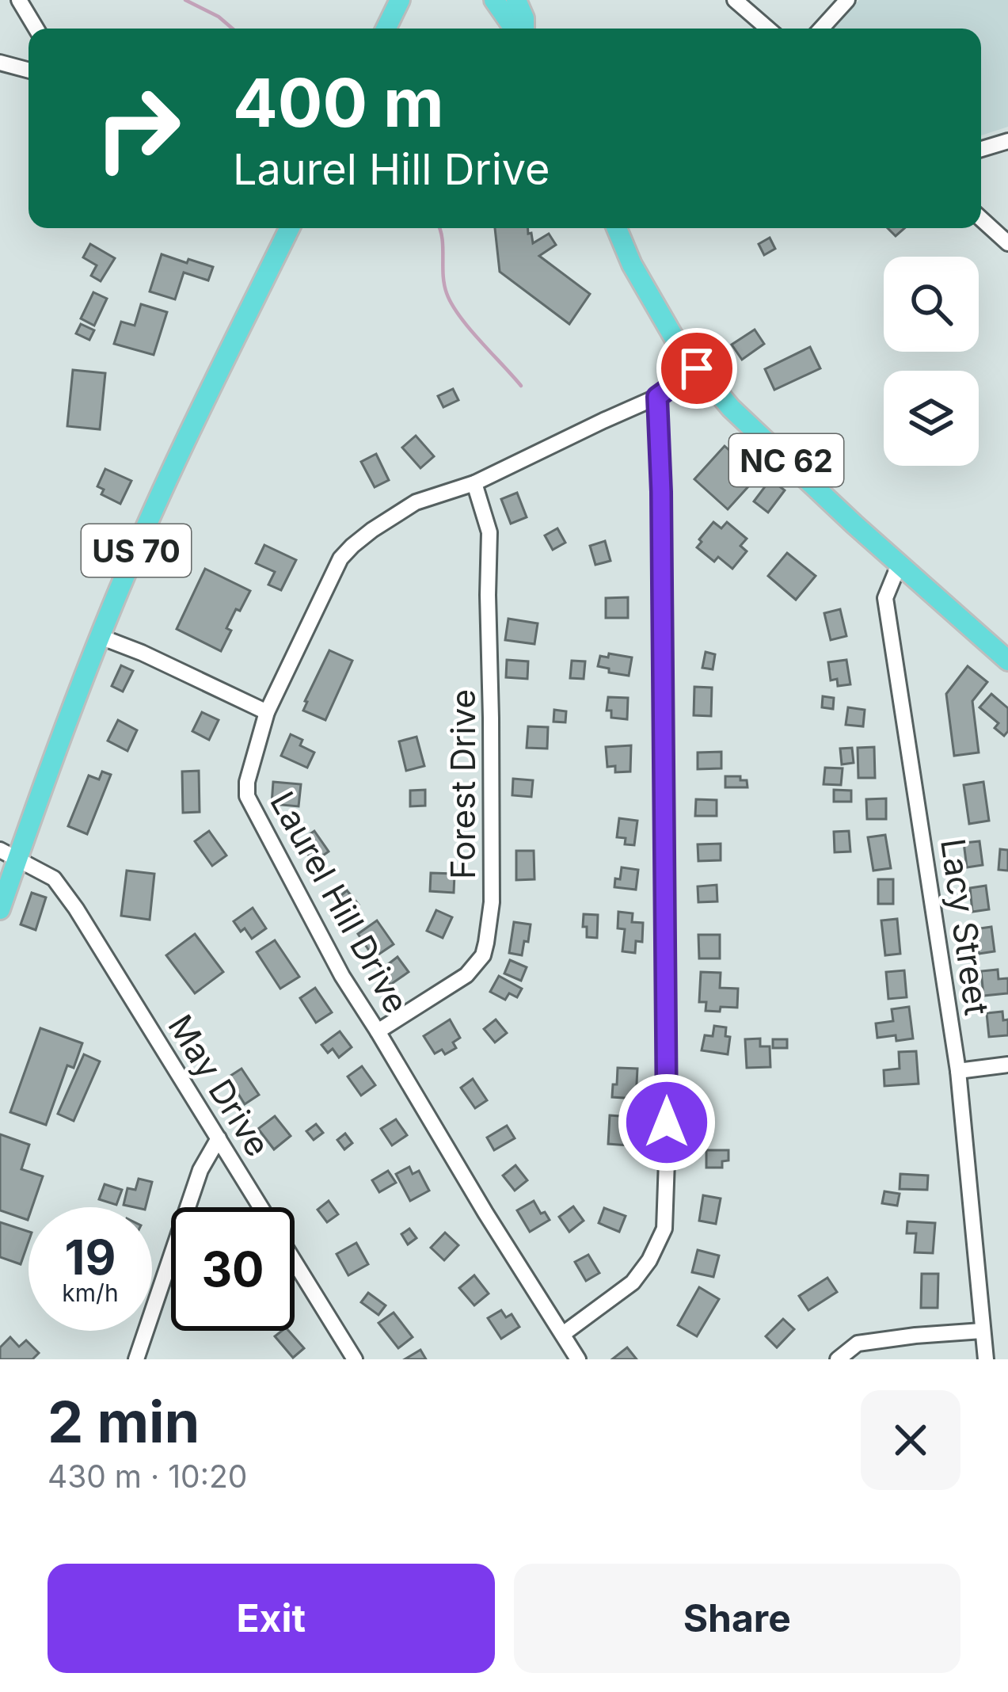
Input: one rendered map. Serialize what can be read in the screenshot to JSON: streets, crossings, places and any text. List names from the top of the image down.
{
  "streets": {
    "main road": ["NC 62", "US 70"],
    "street": [
      "Forest Drive",
      "Laurel Hill Drive",
      "Lacy Street",
      "May Drive"
    ]
  },
  "crossings": [
    ["NC 62", "Laurel Hill Drive"],
    ["NC 62", "Lacy Street"],
    ["US 70", "May Drive"],
    ["Forest Drive", "Laurel Hill Drive"]
  ],
  "page": {
    "turn": ["400 m", "Laurel Hill Drive"],
    "speed": "19 km/h",
    "limit": "30",
    "heading": ["2 min", "430 m · 10:20"],
    "buttons": ["Exit", "Share"]
  }
}
